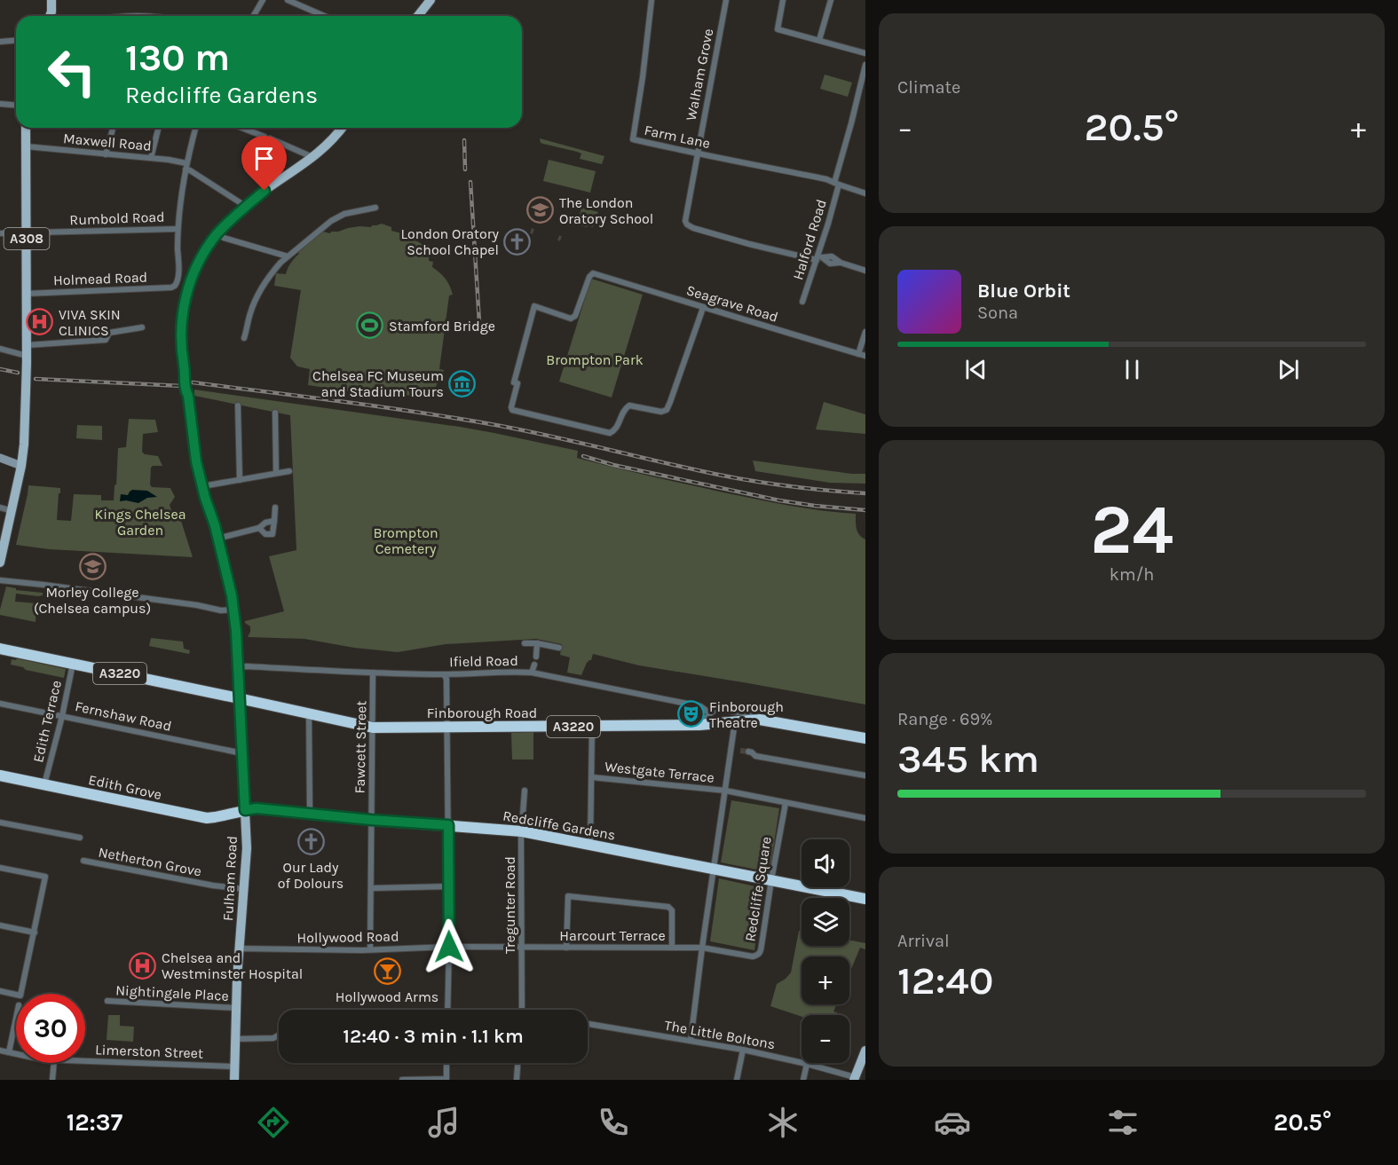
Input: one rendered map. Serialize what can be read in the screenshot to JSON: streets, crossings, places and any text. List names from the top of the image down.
{
  "streets": {
    "highway": [
      "A3220",
      "Finborough Road",
      "Edith Grove",
      "Redcliffe Gardens"
    ],
    "main road": ["A308", "Fulham Road"],
    "street": [
      "Walham Grove",
      "Farm Lane",
      "Maxwell Road",
      "Rumbold Road",
      "Halford Road",
      "Holmead Road",
      "Seagrave Road",
      "Ifield Road",
      "Fernshaw Road",
      "Edith Terrace",
      "Fawcett Street",
      "Westgate Terrace",
      "Netherton Grove",
      "Redcliffe Square",
      "Tregunter Road",
      "Harcourt Terrace",
      "Hollywood Road",
      "Nightingale Place",
      "The Little Boltons",
      "Limerston Street"
    ]
  },
  "crossings": [
    ["Walham Grove", "Farm Lane"],
    ["Walham Grove", "Halford Road"],
    ["Farm Lane", "Halford Road"],
    ["Maxwell Road", "A308"],
    ["Rumbold Road", "A308"],
    ["Rumbold Road", "Holmead Road"],
    ["A308", "Holmead Road"],
    ["Ifield Road", "Finborough Road"],
    ["Ifield Road", "Fawcett Street"],
    ["Ifield Road", "Fulham Road"],
    ["A3220", "Finborough Road"],
    ["A3220", "Edith Terrace"],
    ["A3220", "Fulham Road"],
    ["Finborough Road", "Fawcett Street"],
    ["Finborough Road", "Fulham Road"],
    ["Fernshaw Road", "Edith Terrace"],
    ["Fernshaw Road", "Fulham Road"],
    ["Edith Terrace", "Edith Grove"],
    ["Fawcett Street", "Redcliffe Gardens"],
    ["Fawcett Street", "Hollywood Road"],
    ["Edith Grove", "Redcliffe Gardens"],
    ["Edith Grove", "Fulham Road"],
    ["Redcliffe Gardens", "Fulham Road"],
    ["Redcliffe Gardens", "Redcliffe Square"],
    ["Redcliffe Gardens", "Tregunter Road"],
    ["Netherton Grove", "Fulham Road"],
    ["Fulham Road", "Hollywood Road"],
    ["Fulham Road", "Nightingale Place"],
    ["Fulham Road", "Limerston Street"],
    ["Redcliffe Square", "Harcourt Terrace"],
    ["Tregunter Road", "Harcourt Terrace"],
    ["Tregunter Road", "Hollywood Road"],
    ["Harcourt Terrace", "Hollywood Road"]
  ],
  "parks": ["Brompton Park", "Kings Chelsea Garden", "Brompton Cemetery"],
  "places": {
    "school or university": ["The London Oratory School", "Morley College (Chelsea campus)"],
    "church": ["London Oratory School Chapel", "Our Lady of Dolours"],
    "hospital": ["VIVA SKIN CLINICS", "Chelsea and Westminster Hospital"],
    "sports": ["Stamford Bridge"],
    "museum": ["Chelsea FC Museum and Stadium Tours"],
    "theatre": ["Finborough Theatre"],
    "bar": ["Hollywood Arms"]
  },
  "page": {
    "tile": [
      "Climate",
      ["24", "km/h"],
      ["Range · 69%", "345 km"],
      ["Arrival", "12:40"]
    ],
    "turn": ["130 m", "Redcliffe Gardens"],
    "heat": ["−", "20.5°", "+"],
    "song": ["Blue Orbit", "Sona"],
    "map_buttons": ["+", "−"],
    "limit": "30",
    "trip": "12:40 · 3 min · 1.1 km",
    "tabs": ["12:37", "20.5°"]
  }
}
